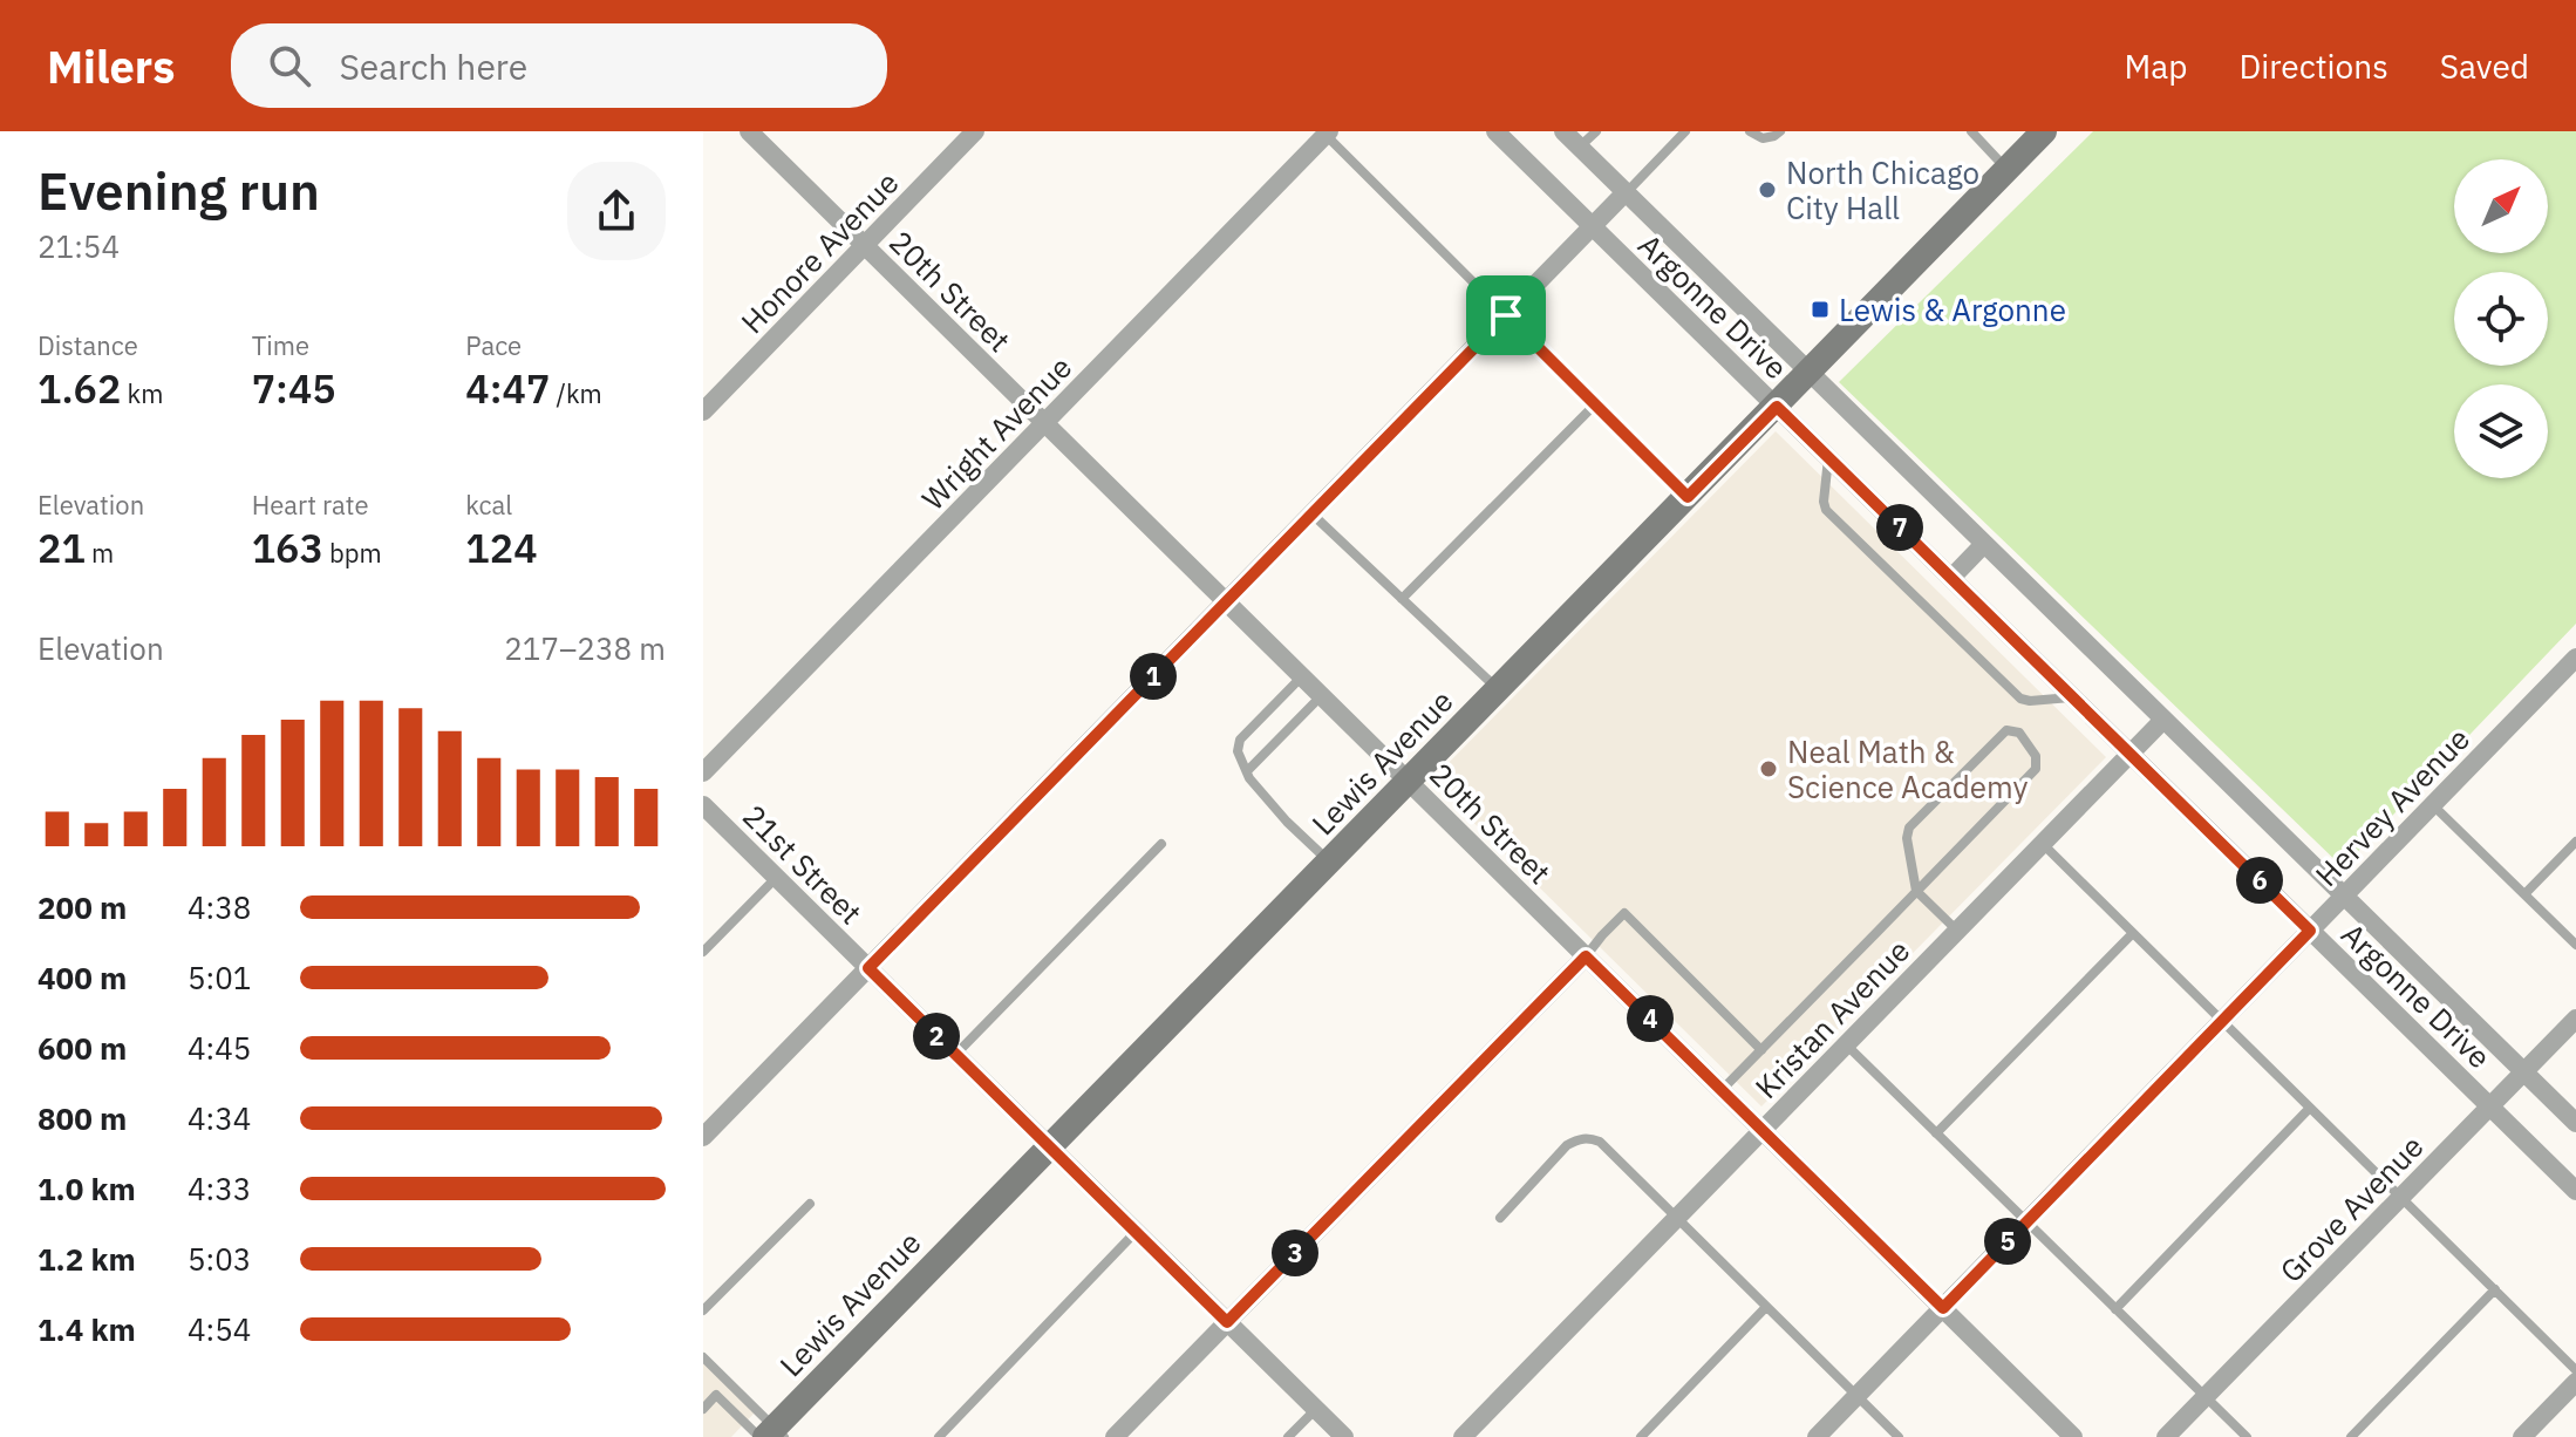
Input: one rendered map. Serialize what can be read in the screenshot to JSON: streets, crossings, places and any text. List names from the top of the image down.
{
  "streets": {
    "main road": ["Lewis Avenue"],
    "street": [
      "Honore Avenue",
      "20th Street",
      "Argonne Drive",
      "Wright Avenue",
      "Hervey Avenue",
      "21st Street",
      "Kristan Avenue",
      "Grove Avenue"
    ]
  },
  "crossings": [
    ["Honore Avenue", "20th Street"],
    ["20th Street", "Wright Avenue"],
    ["20th Street", "Lewis Avenue"],
    ["20th Street", "Hervey Avenue"],
    ["20th Street", "Kristan Avenue"],
    ["Argonne Drive", "Lewis Avenue"],
    ["Argonne Drive", "Hervey Avenue"],
    ["Argonne Drive", "Kristan Avenue"],
    ["Argonne Drive", "Grove Avenue"],
    ["Lewis Avenue", "21st Street"]
  ],
  "places": {
    "other": ["North Chicago City Hall", "Neal Math & Science Academy"],
    "transit": ["Lewis & Argonne"]
  },
  "north": "top right",
  "page": {
    "header": "Milers",
    "search": "Search here",
    "nav": ["Map", "Directions", "Saved"],
    "heading": ["Evening run", "21:54"],
    "stats": [
      ["Distance", "1.62 km"],
      ["Time", "7:45"],
      ["Pace", "4:47 /km"],
      ["Elevation", "21 m"],
      ["Heart rate", "163 bpm"],
      ["kcal", "124"]
    ],
    "pins": [
      "7",
      "1",
      "6",
      "4",
      "2",
      "5",
      "3"
    ],
    "chart": ["Elevation", "217–238 m"],
    "list": [
      {
        "name": "200 m",
        "note": "4:38"
      },
      {
        "name": "400 m",
        "note": "5:01"
      },
      {
        "name": "600 m",
        "note": "4:45"
      },
      {
        "name": "800 m",
        "note": "4:34"
      },
      {
        "name": "1.0 km",
        "note": "4:33"
      },
      {
        "name": "1.2 km",
        "note": "5:03"
      },
      {
        "name": "1.4 km",
        "note": "4:54"
      }
    ]
  }
}
